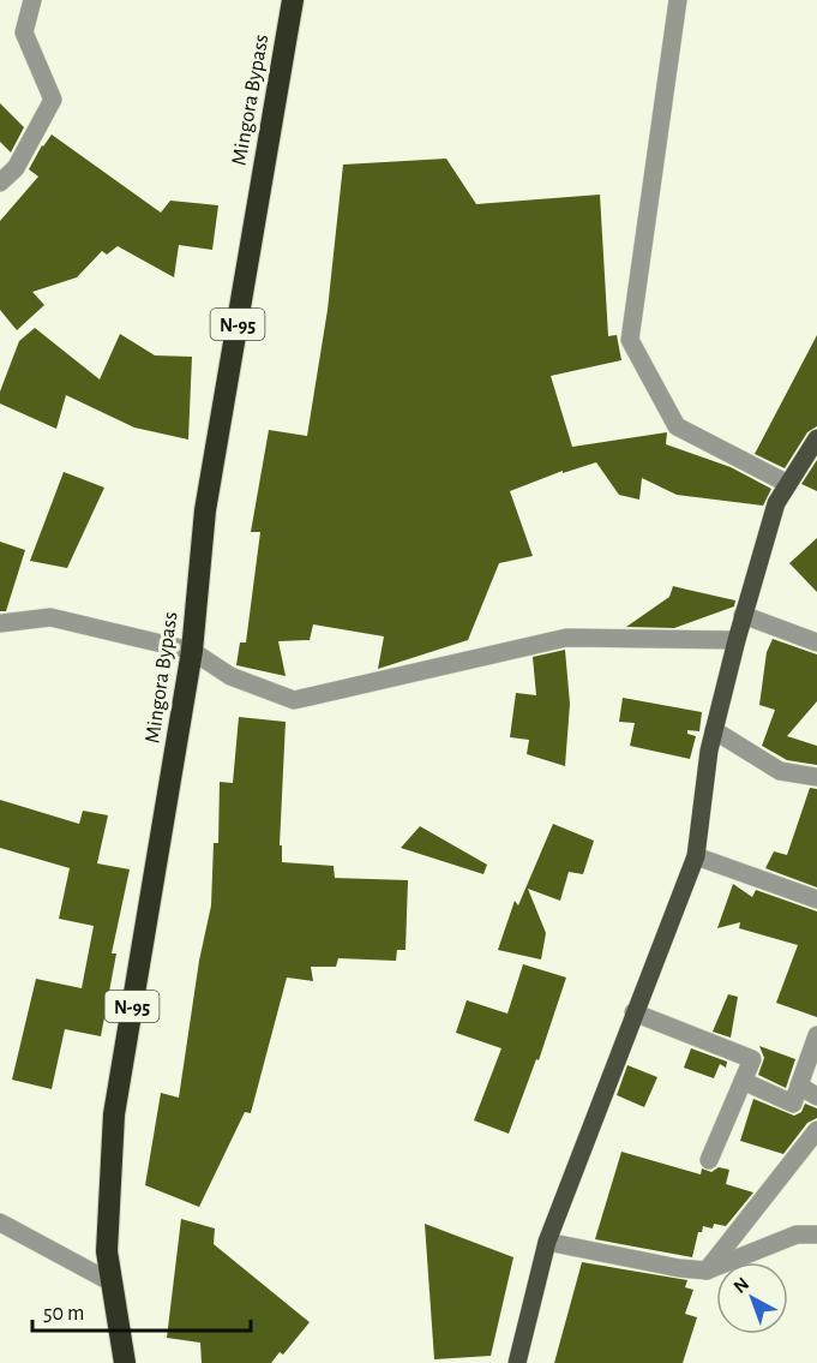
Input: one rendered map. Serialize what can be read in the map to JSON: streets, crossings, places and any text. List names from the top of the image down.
{
  "streets": {
    "highway": ["Mingora Bypass", "N-95"]
  },
  "scale_bar": "50 m",
  "north": "top left"
}
